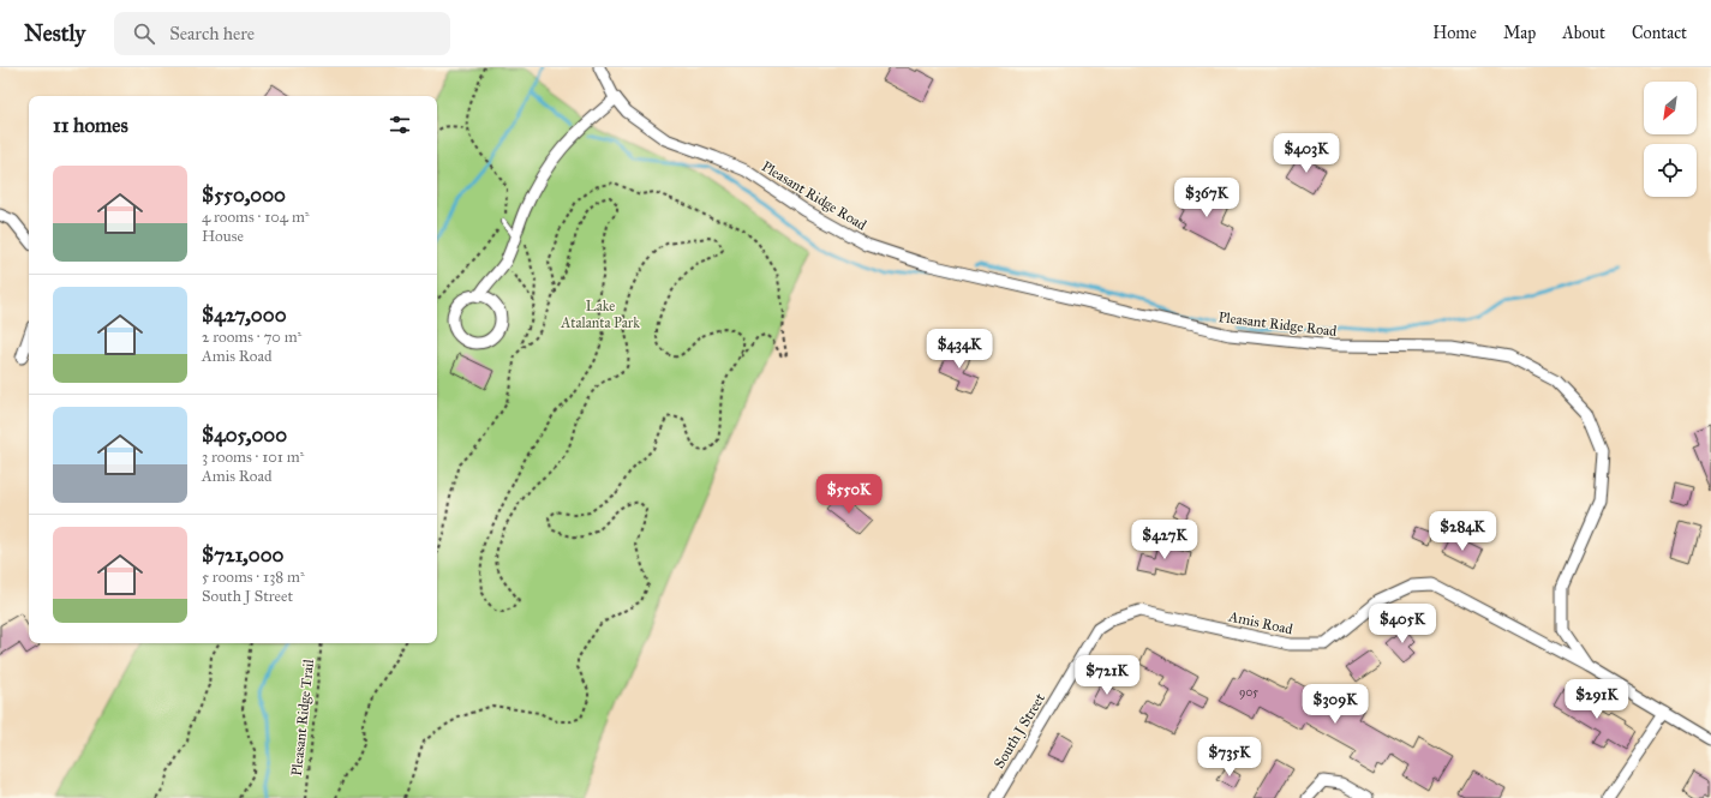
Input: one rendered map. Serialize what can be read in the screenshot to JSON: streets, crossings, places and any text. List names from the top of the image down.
{
  "streets": {
    "street": ["Pleasant Ridge Road", "Amis Road", "South J Street"],
    "path": ["Pleasant Ridge Trail"]
  },
  "crossings": [
    ["Pleasant Ridge Road", "Amis Road"],
    ["Amis Road", "South J Street"]
  ],
  "parks": ["Lake Atalanta Park"],
  "house_numbers": ["905"],
  "north": "bottom left",
  "page": {
    "header": "Nestly",
    "search": "Search here",
    "nav": [
      "Home",
      "Map",
      "About",
      "Contact"
    ],
    "heading": "11 homes",
    "price": [
      "$403K",
      "$367K",
      "$434K",
      "$550K",
      "$284K",
      "$427K",
      "$405K",
      "$721K",
      "$291K",
      "$309K",
      "$735K"
    ],
    "list": [
      {
        "name": "$550,000",
        "note": "4 rooms · 104 m² · House"
      },
      {
        "name": "$427,000",
        "note": "2 rooms · 70 m² · Amis Road"
      },
      {
        "name": "$405,000",
        "note": "3 rooms · 101 m² · Amis Road"
      },
      {
        "name": "$721,000",
        "note": "5 rooms · 138 m² · South J Street"
      }
    ]
  }
}
